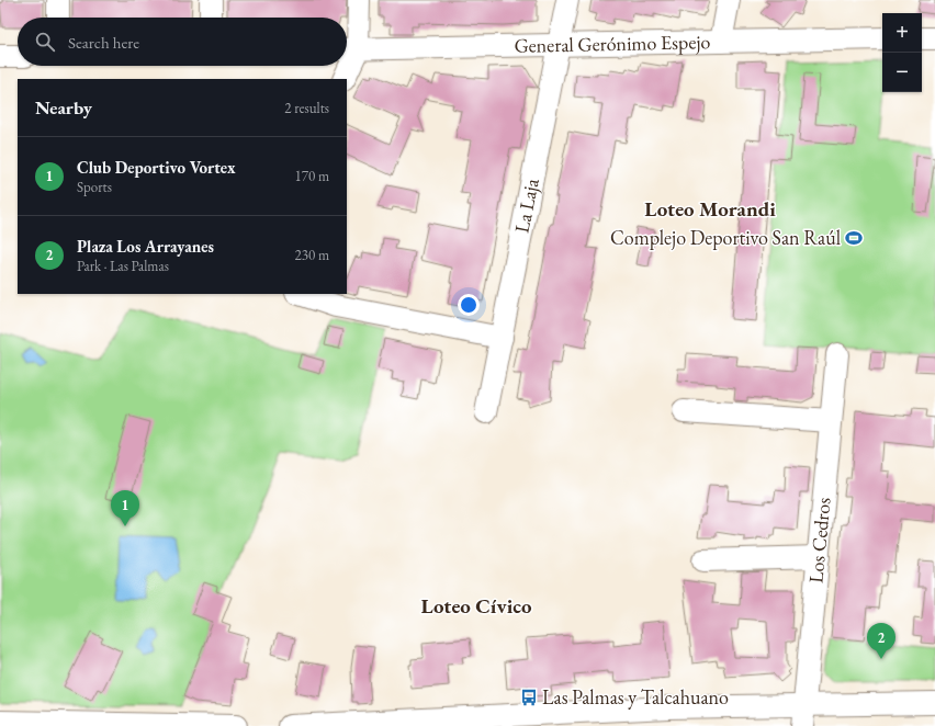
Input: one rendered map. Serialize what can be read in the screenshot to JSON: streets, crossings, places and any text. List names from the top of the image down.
{
  "streets": {
    "street": ["General Gerónimo Espejo", "La Laja", "Los Cedros"]
  },
  "crossings": [
    ["General Gerónimo Espejo", "La Laja"]
  ],
  "districts": ["Loteo Morandi", "Loteo Cívico"],
  "places": {
    "sports": ["Complejo Deportivo San Raúl"],
    "bus stop": ["Las Palmas y Talcahuano"]
  },
  "page": {
    "map_buttons": ["+", "−"],
    "search": "Search here",
    "heading": ["Nearby", "2 results"],
    "list": [
      {
        "mark": "1",
        "name": "Club Deportivo Vortex",
        "note": "Sports",
        "value": "170 m"
      },
      {
        "mark": "2",
        "name": "Plaza Los Arrayanes",
        "note": "Park · Las Palmas",
        "value": "230 m"
      }
    ],
    "pins": ["1", "2"]
  }
}
